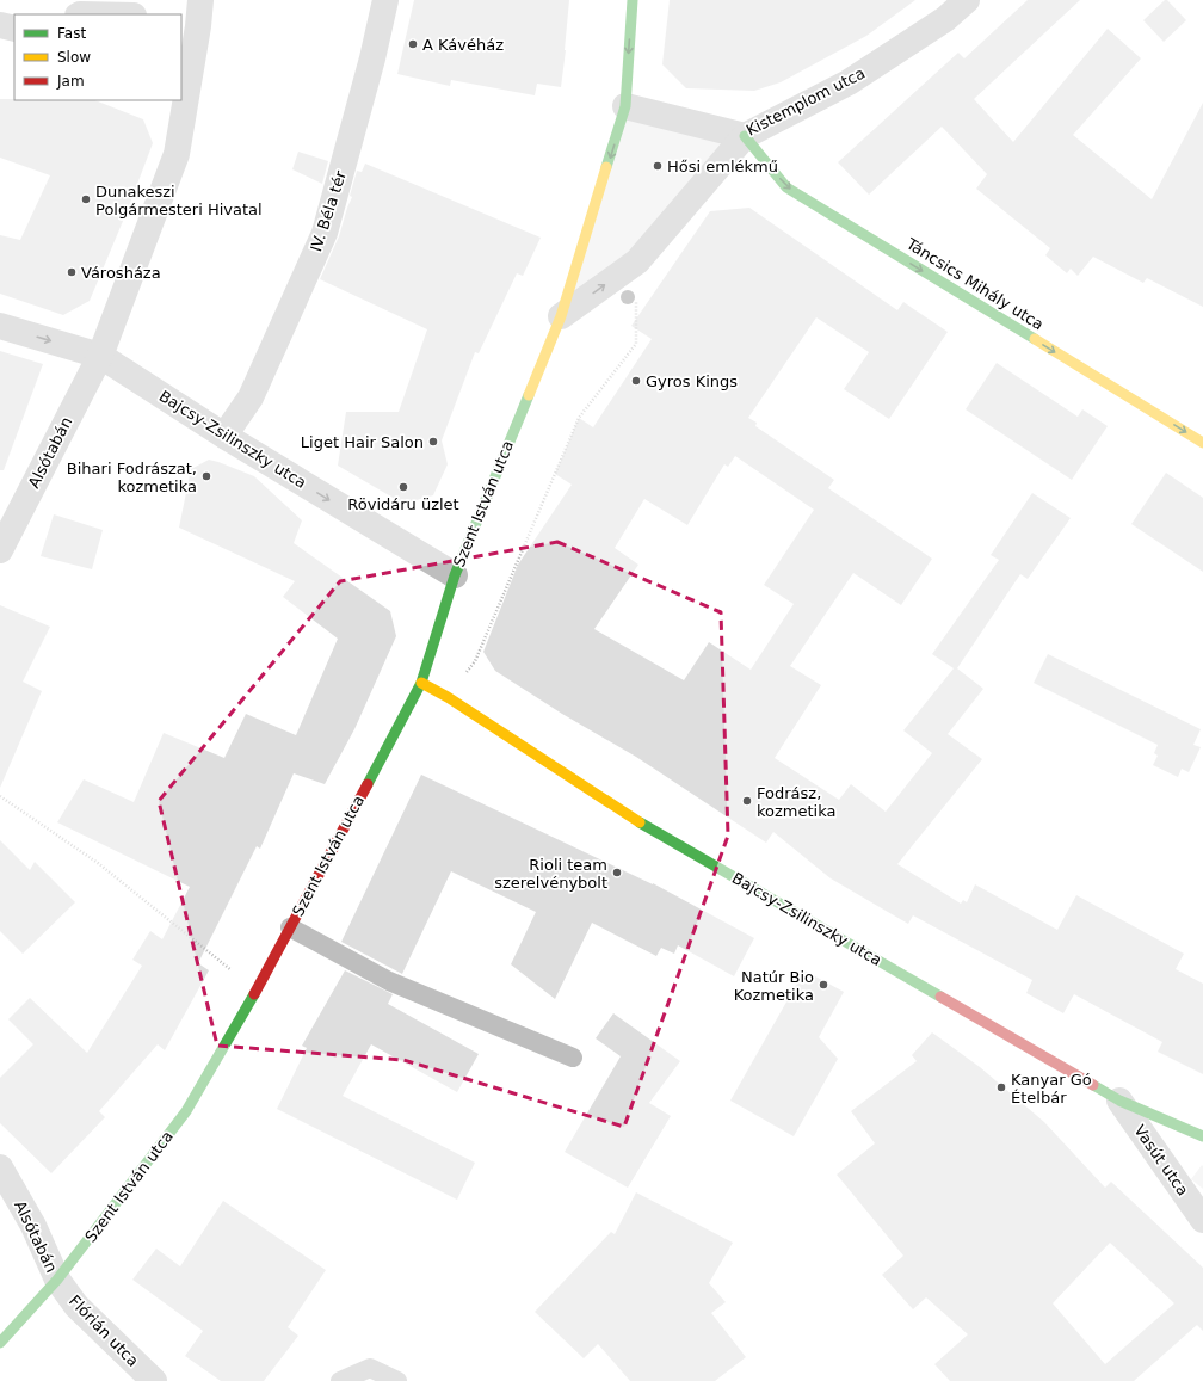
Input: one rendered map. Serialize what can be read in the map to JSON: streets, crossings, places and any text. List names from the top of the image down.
{
  "streets": {
    "main road": ["Táncsics Mihály utca", "Bajcsy-Zsilinszky utca", "Szent István utca"],
    "street": [
      "Kistemplom utca",
      "IV. Béla tér",
      "Alsótabán",
      "Vasút utca",
      "Flórián utca"
    ]
  },
  "crossings": [
    ["Kistemplom utca", "Táncsics Mihály utca"],
    ["Kistemplom utca", "Szent István utca"],
    ["IV. Béla tér", "Bajcsy-Zsilinszky utca"],
    ["Bajcsy-Zsilinszky utca", "Alsótabán"],
    ["Bajcsy-Zsilinszky utca", "Szent István utca"],
    ["Bajcsy-Zsilinszky utca", "Vasút utca"],
    ["Alsótabán", "Szent István utca"],
    ["Alsótabán", "Flórián utca"],
    ["Szent István utca", "Flórián utca"]
  ],
  "one_way": ["Táncsics Mihály utca"],
  "places": [
    "A Kávéház",
    "Hősi emlékmű",
    "Dunakeszi Polgármesteri Hivatal",
    "Városháza",
    "Gyros Kings",
    "Liget Hair Salon",
    "Bihari Fodrászat, kozmetika",
    "Rövidáru üzlet",
    "Fodrász, kozmetika",
    "Rioli team szerelvénybolt",
    "Natúr Bio Kozmetika",
    "Kanyar Gó Ételbár"
  ],
  "legend": ["Fast", "Slow", "Jam"]
}
